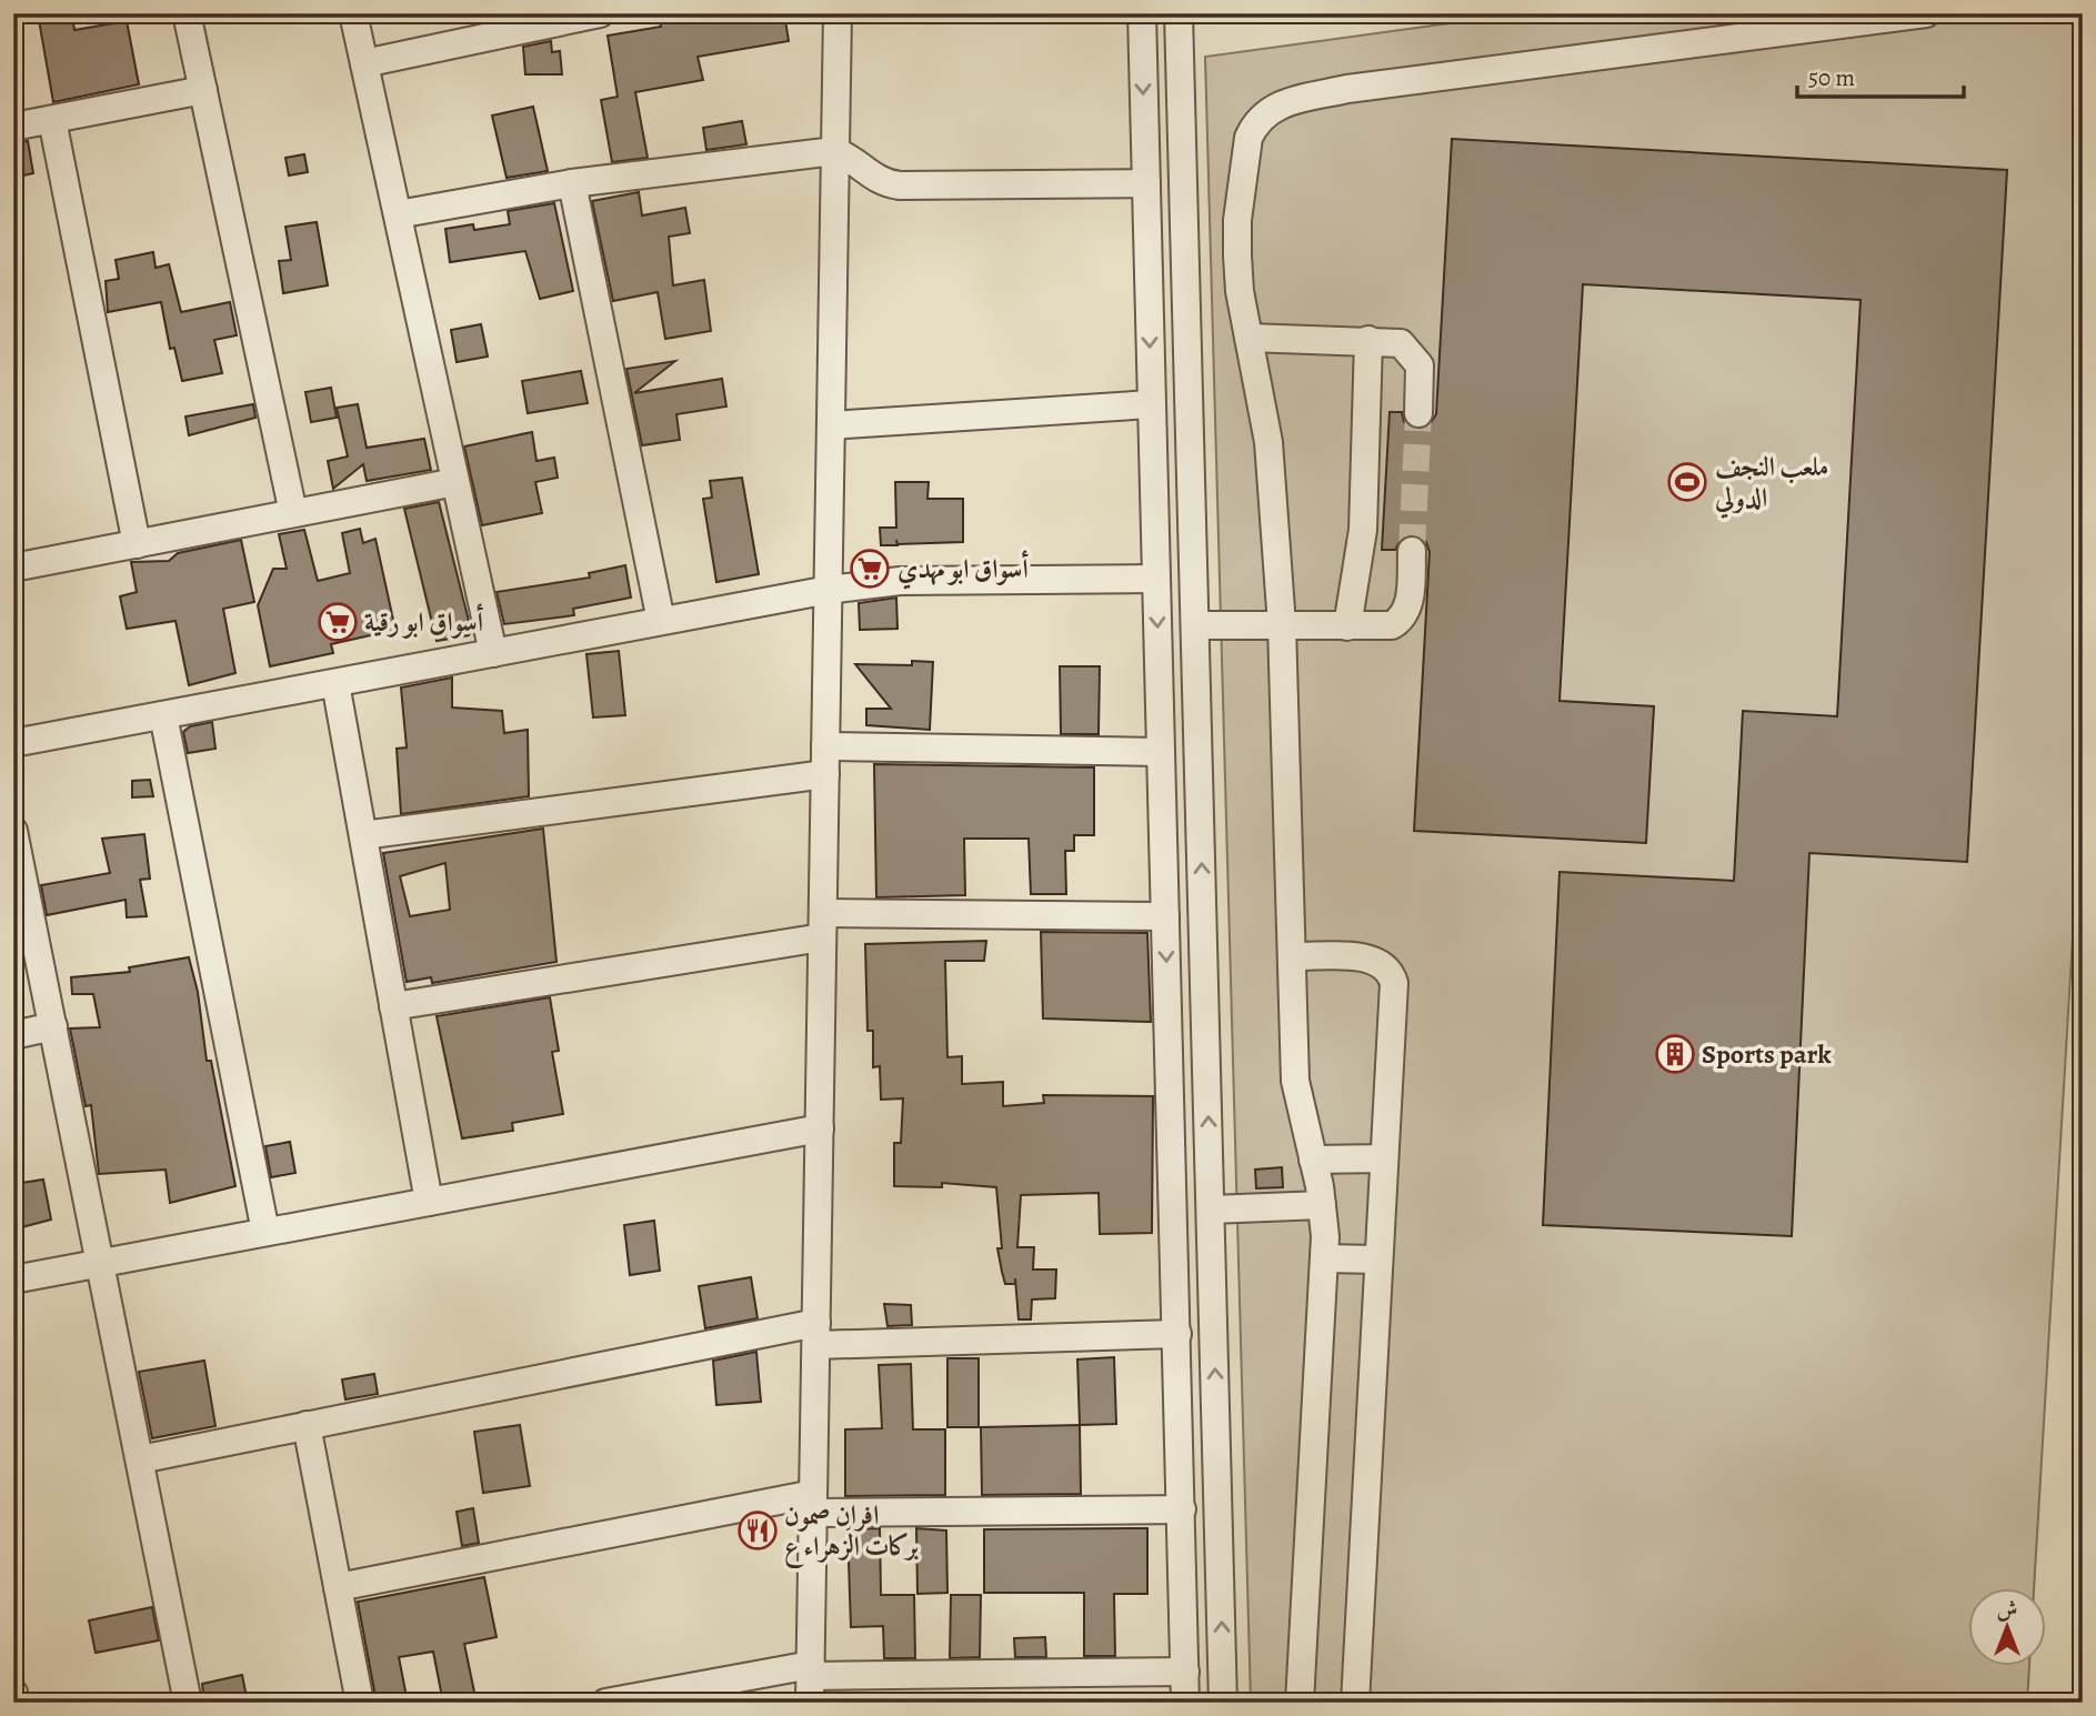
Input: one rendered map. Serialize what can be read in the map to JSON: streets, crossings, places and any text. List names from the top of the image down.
{
  "places": {
    "sports": ["ملعب النجف الدولي"],
    "supermarket": ["أسواق ابو مهدي", "أسواق ابو رقية"],
    "building": ["Sports park"],
    "restaurant": ["افران صمون بركات الزهراء ع"]
  },
  "scale_bar": "50 m",
  "north": "top"
}
